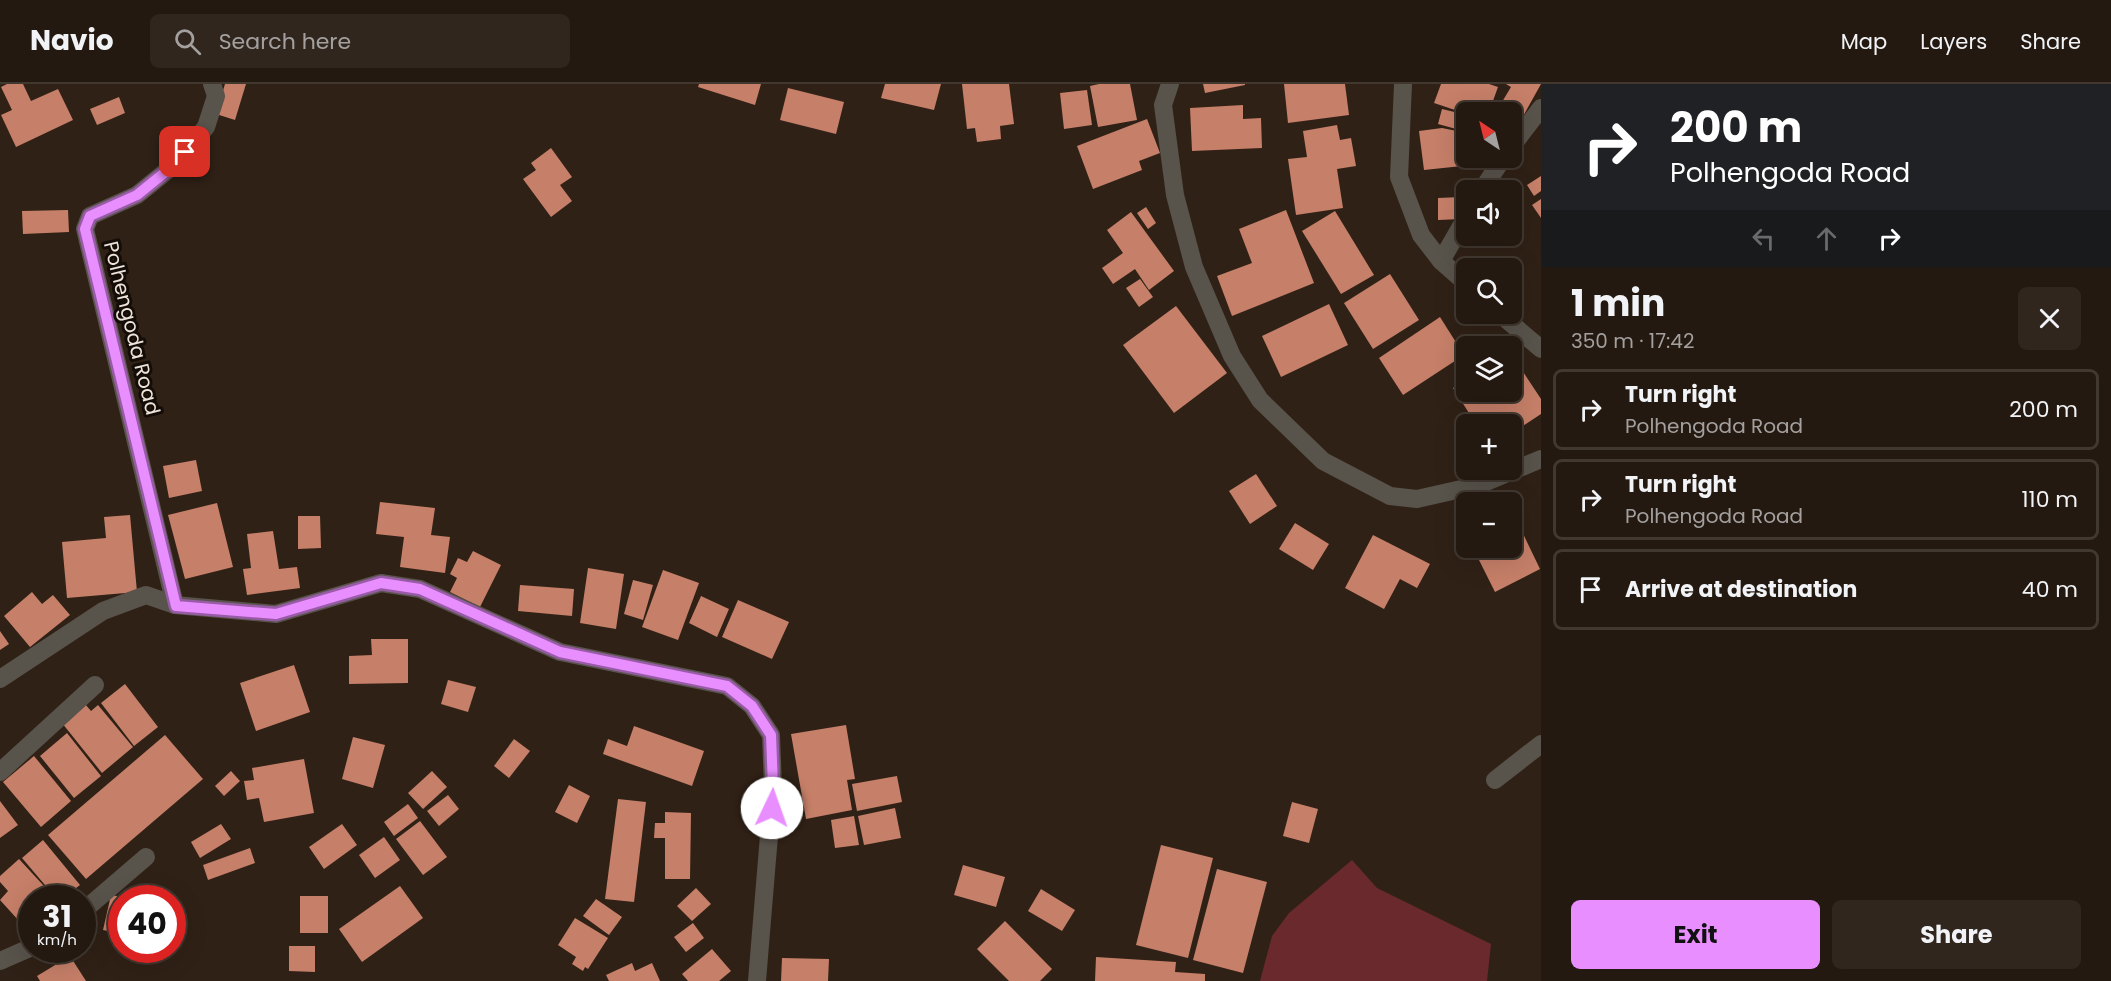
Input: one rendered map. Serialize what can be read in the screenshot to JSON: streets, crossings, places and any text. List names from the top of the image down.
{
  "streets": {
    "street": ["Polhengoda Road"]
  },
  "north": "top left",
  "page": {
    "header": "Navio",
    "search": "Search here",
    "nav": ["Map", "Layers", "Share"],
    "turn": ["200 m", "Polhengoda Road"],
    "map_buttons": ["+", "−"],
    "heading": ["1 min", "350 m · 17:42"],
    "list": [
      {
        "name": "Turn right",
        "note": "Polhengoda Road",
        "value": "200 m"
      },
      {
        "name": "Turn right",
        "note": "Polhengoda Road",
        "value": "110 m"
      },
      {
        "name": "Arrive at destination",
        "value": "40 m"
      }
    ],
    "speed": "31 km/h",
    "limit": "40",
    "buttons": ["Exit", "Share"]
  }
}
